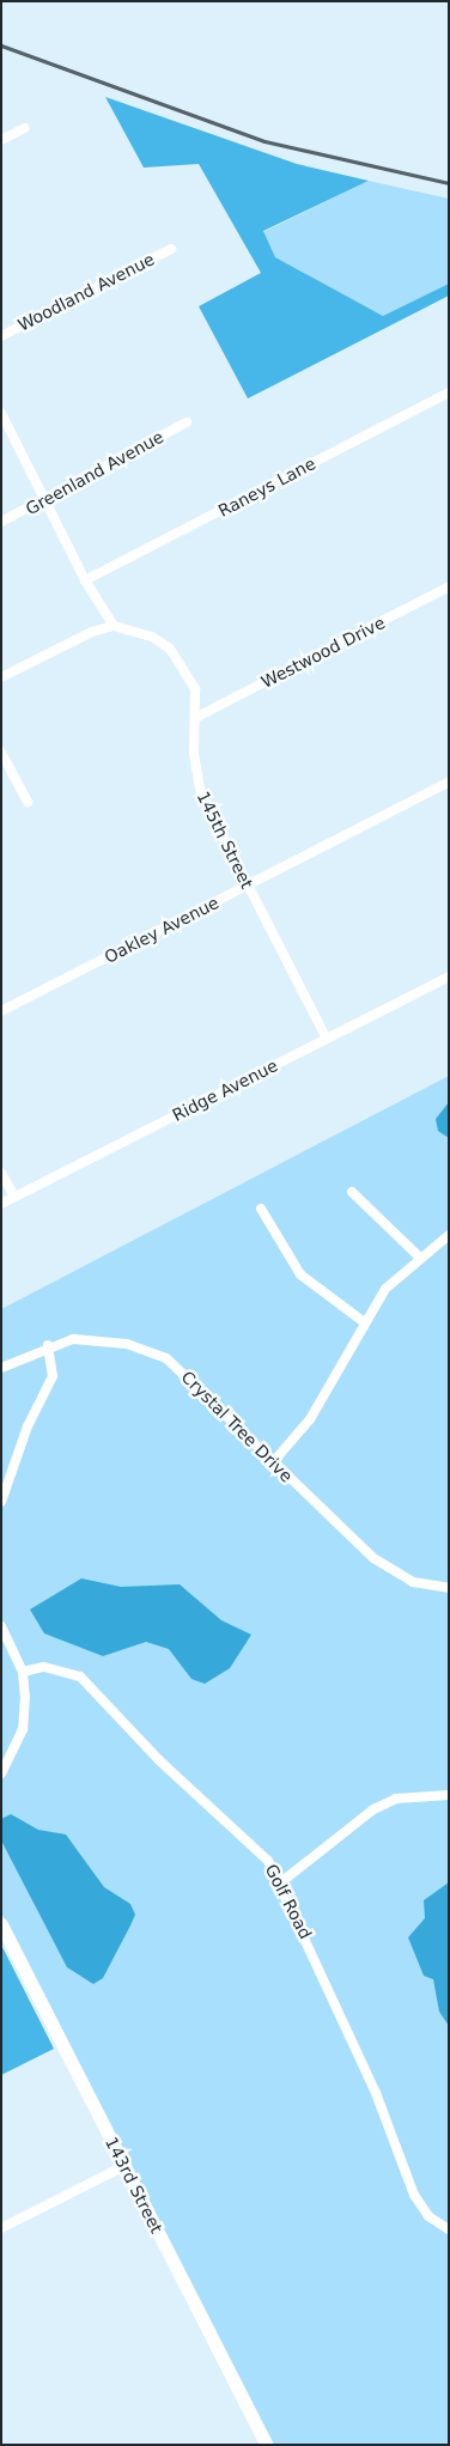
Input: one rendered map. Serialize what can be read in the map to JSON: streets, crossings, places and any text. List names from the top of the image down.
{
  "streets": {
    "main road": ["143rd Street"],
    "street": [
      "Woodland Avenue",
      "Greenland Avenue",
      "Raneys Lane",
      "Westwood Drive",
      "145th Street",
      "Oakley Avenue",
      "Ridge Avenue",
      "Crystal Tree Drive",
      "Golf Road"
    ]
  },
  "crossings": [
    ["Westwood Drive", "145th Street"],
    ["145th Street", "Oakley Avenue"],
    ["145th Street", "Ridge Avenue"]
  ]
}
